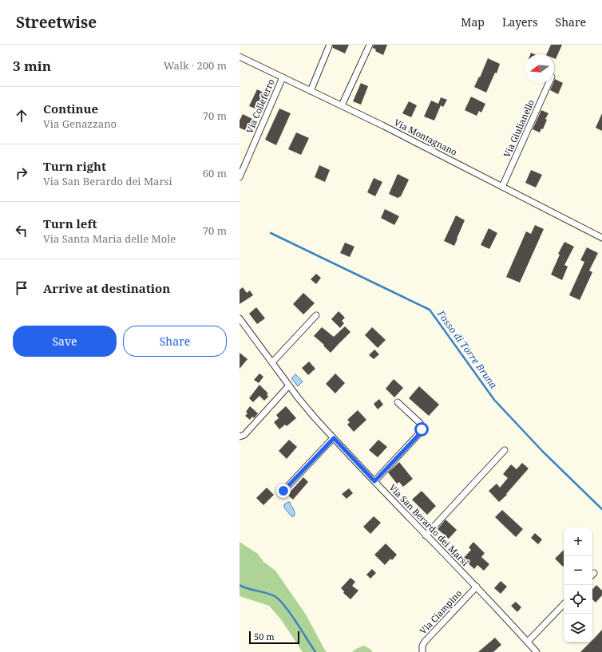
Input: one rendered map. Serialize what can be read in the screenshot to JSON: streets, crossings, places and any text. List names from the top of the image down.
{
  "streets": {
    "street": [
      "Via Colleferro",
      "Via Giulianello",
      "Via Montagnano",
      "Via San Berardo dei Marsi",
      "Via Ciampino"
    ]
  },
  "crossings": [
    ["Via Colleferro", "Via Montagnano"],
    ["Via Giulianello", "Via Montagnano"],
    ["Via San Berardo dei Marsi", "Via Ciampino"]
  ],
  "water": ["Fosso di Torre Bruna"],
  "scale_bar": "50 m",
  "north": "left",
  "page": {
    "header": "Streetwise",
    "nav": ["Map", "Layers", "Share"],
    "heading": ["3 min", "Walk · 200 m"],
    "list": [
      ["Continue", "Via Genazzano", "70 m"],
      ["Turn right", "Via San Berardo dei Marsi", "60 m"],
      ["Turn left", "Via Santa Maria delle Mole", "70 m"],
      "Arrive at destination"
    ],
    "buttons": ["Save", "Share"],
    "map_buttons": ["+", "−"],
    "scale": "50 m"
  }
}
